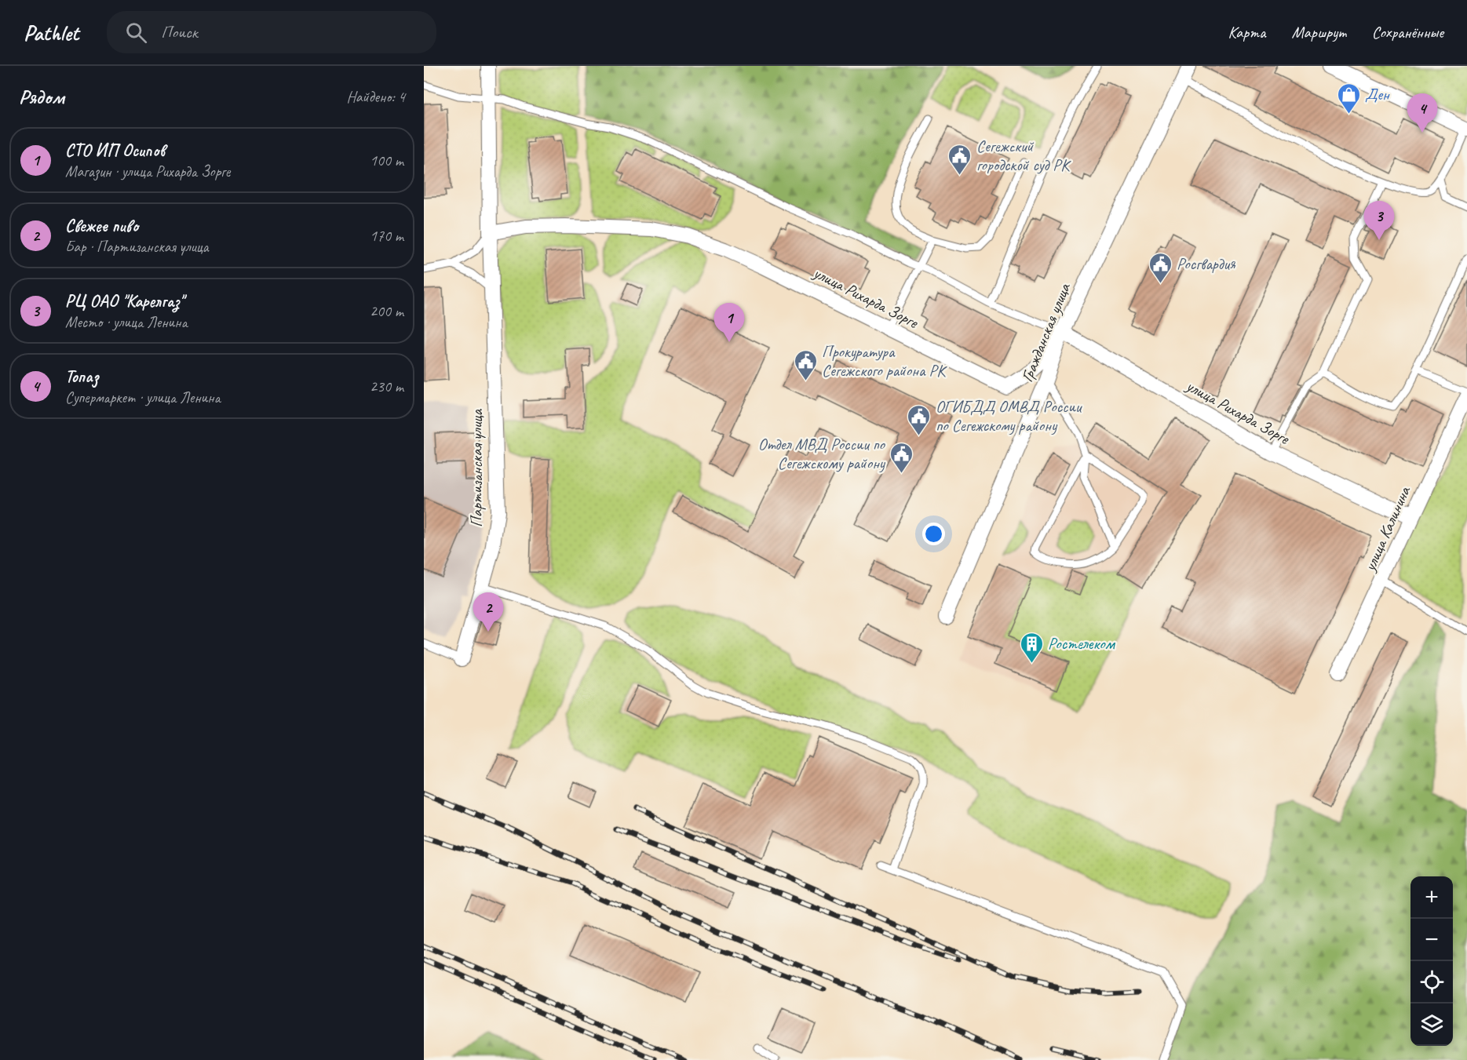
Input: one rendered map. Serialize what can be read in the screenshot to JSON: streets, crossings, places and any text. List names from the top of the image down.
{
  "streets": {
    "street": [
      "улица Рихарда Зорге",
      "Гражданская улица",
      "Партизанская улица",
      "улица Калинина"
    ]
  },
  "crossings": [
    ["улица Рихарда Зорге", "Гражданская улица"],
    ["улица Рихарда Зорге", "Партизанская улица"],
    ["улица Рихарда Зорге", "улица Калинина"]
  ],
  "places": {
    "shop": ["Ден"],
    "public building": [
      "Сегежский городской суд РК",
      "Росгвардия",
      "Прокуратура Сегежского района РК",
      "ОГИБДД ОМВД России по Сегежскому району",
      "Отдел МВД России по Сегежскому району"
    ],
    "building": ["Ростелеком"]
  },
  "page": {
    "header": "Pathlet",
    "search": "Поиск",
    "nav": ["Карта", "Маршрут", "Сохранённые"],
    "heading": ["Рядом", "Найдено: 4"],
    "pins": [
      "4",
      "3",
      "1",
      "2"
    ],
    "list": [
      {
        "mark": "1",
        "name": "СТО ИП Осипов",
        "note": "Магазин · улица Рихарда Зорге",
        "value": "100 m"
      },
      {
        "mark": "2",
        "name": "Свежее пиво",
        "note": "Бар · Партизанская улица",
        "value": "170 m"
      },
      {
        "mark": "3",
        "name": "РЦ ОАО \"Карелгаз\"",
        "note": "Место · улица Ленина",
        "value": "200 m"
      },
      {
        "mark": "4",
        "name": "Топаз",
        "note": "Супермаркет · улица Ленина",
        "value": "230 m"
      }
    ],
    "map_buttons": ["+", "−"]
  }
}
